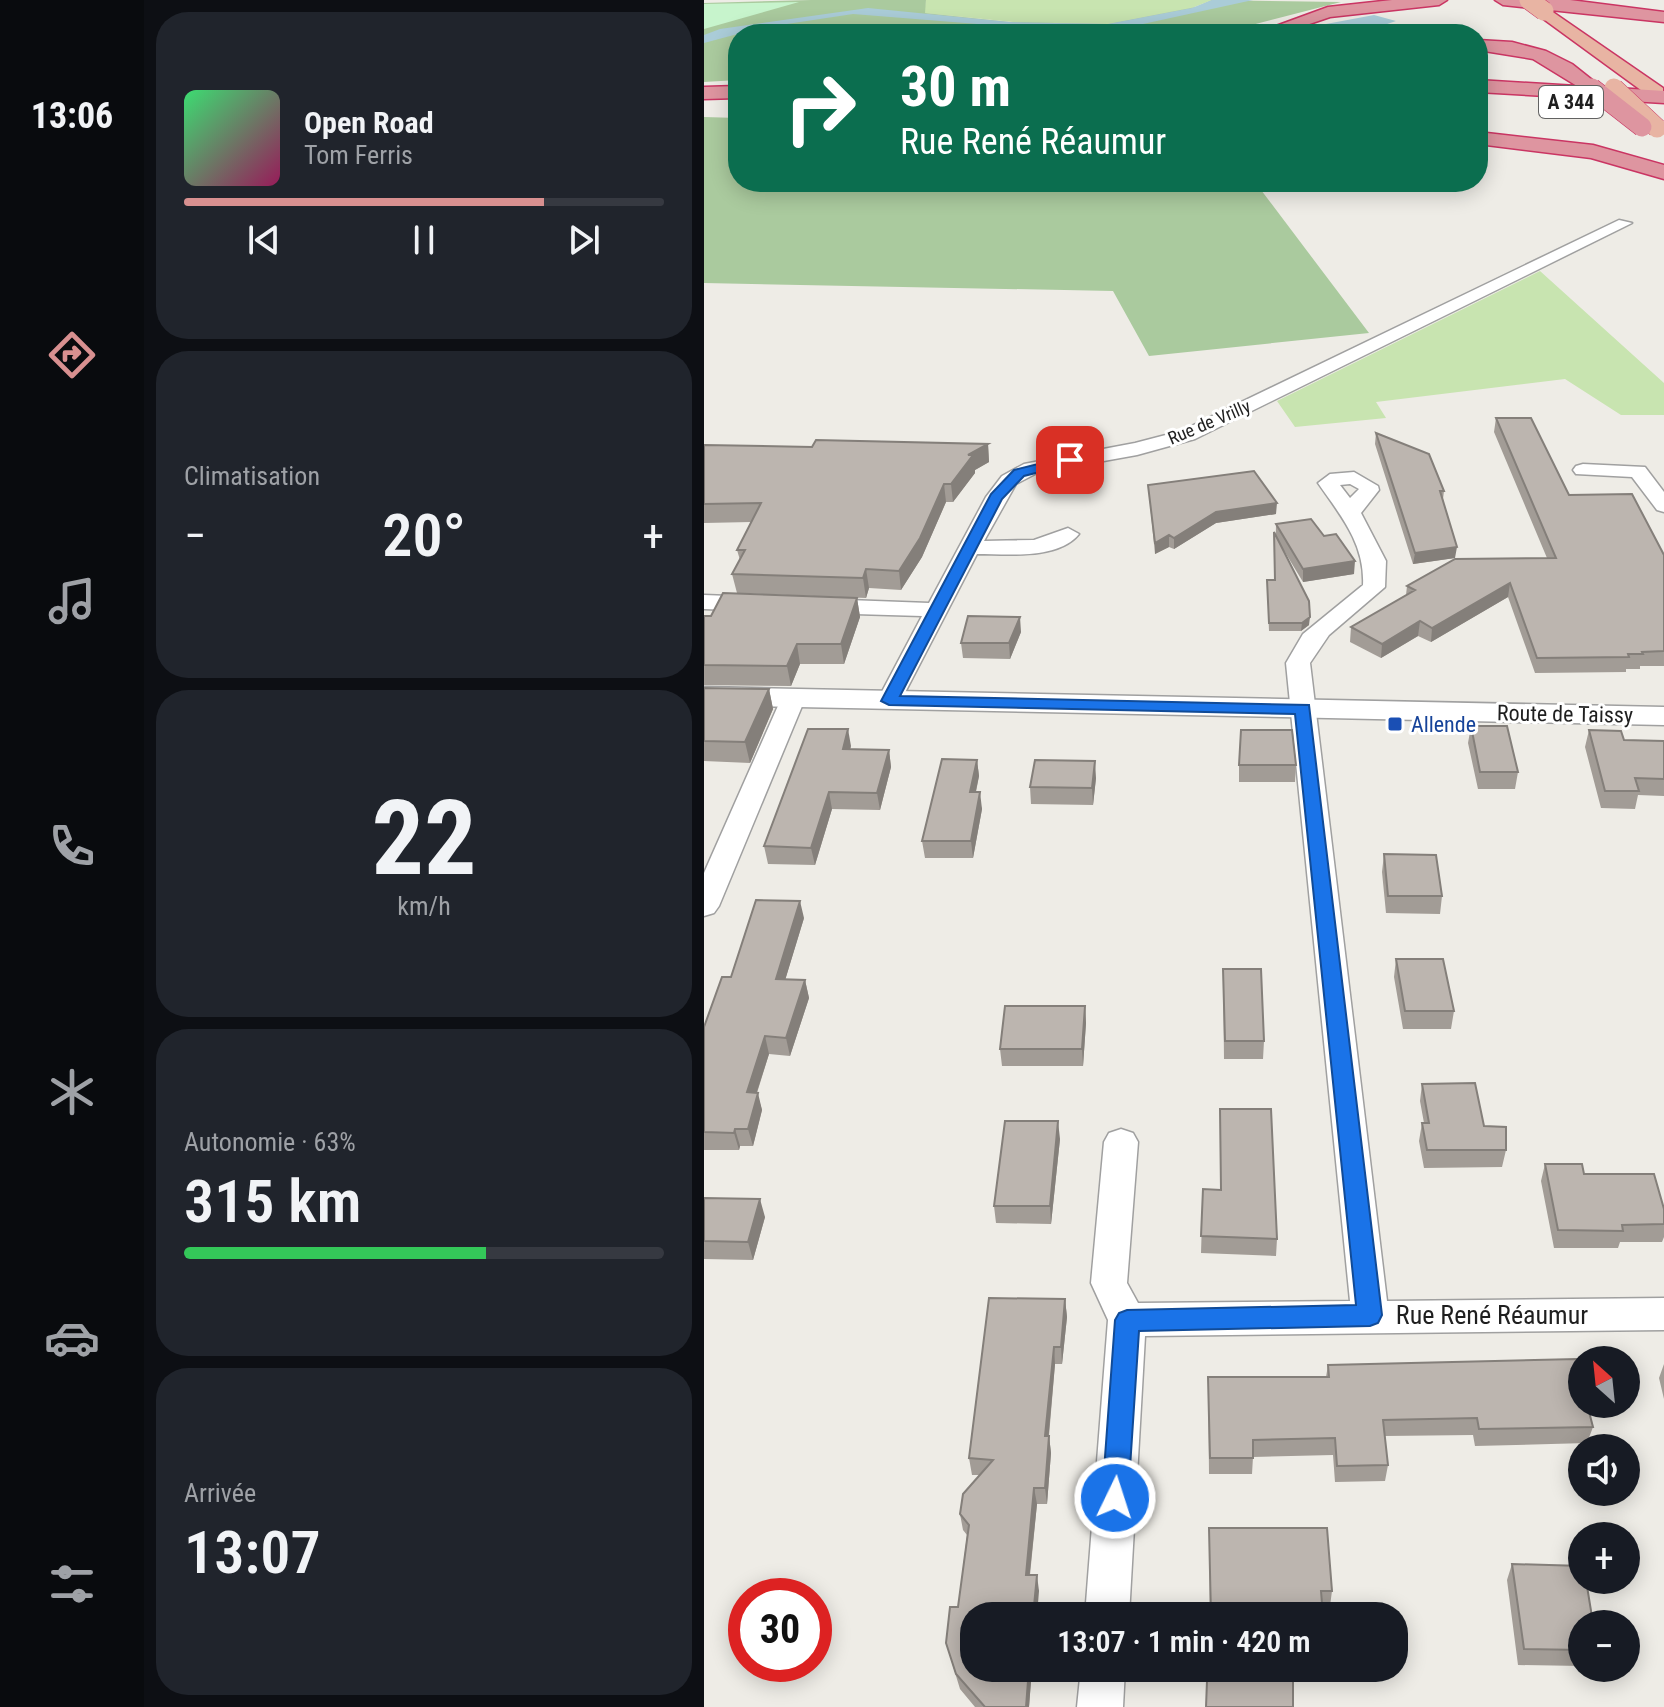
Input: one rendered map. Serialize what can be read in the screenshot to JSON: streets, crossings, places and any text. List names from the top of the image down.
{
  "streets": {
    "highway": ["A 344"],
    "street": ["Rue de Vrilly", "Route de Taissy", "Rue René Réaumur"]
  },
  "crossings": [
    ["Rue de Vrilly", "Route de Taissy"]
  ],
  "places": {
    "transit": ["Allende"]
  },
  "north": "top left",
  "page": {
    "tabs": "13:06",
    "turn": ["30 m", "Rue René Réaumur"],
    "song": ["Open Road", "Tom Ferris"],
    "tile": [
      "Climatisation",
      ["22", "km/h"],
      ["Autonomie · 63%", "315 km"],
      ["Arrivée", "13:07"]
    ],
    "heat": ["−", "20°", "+"],
    "map_buttons": ["+", "−"],
    "limit": "30",
    "trip": "13:07 · 1 min · 420 m"
  }
}
